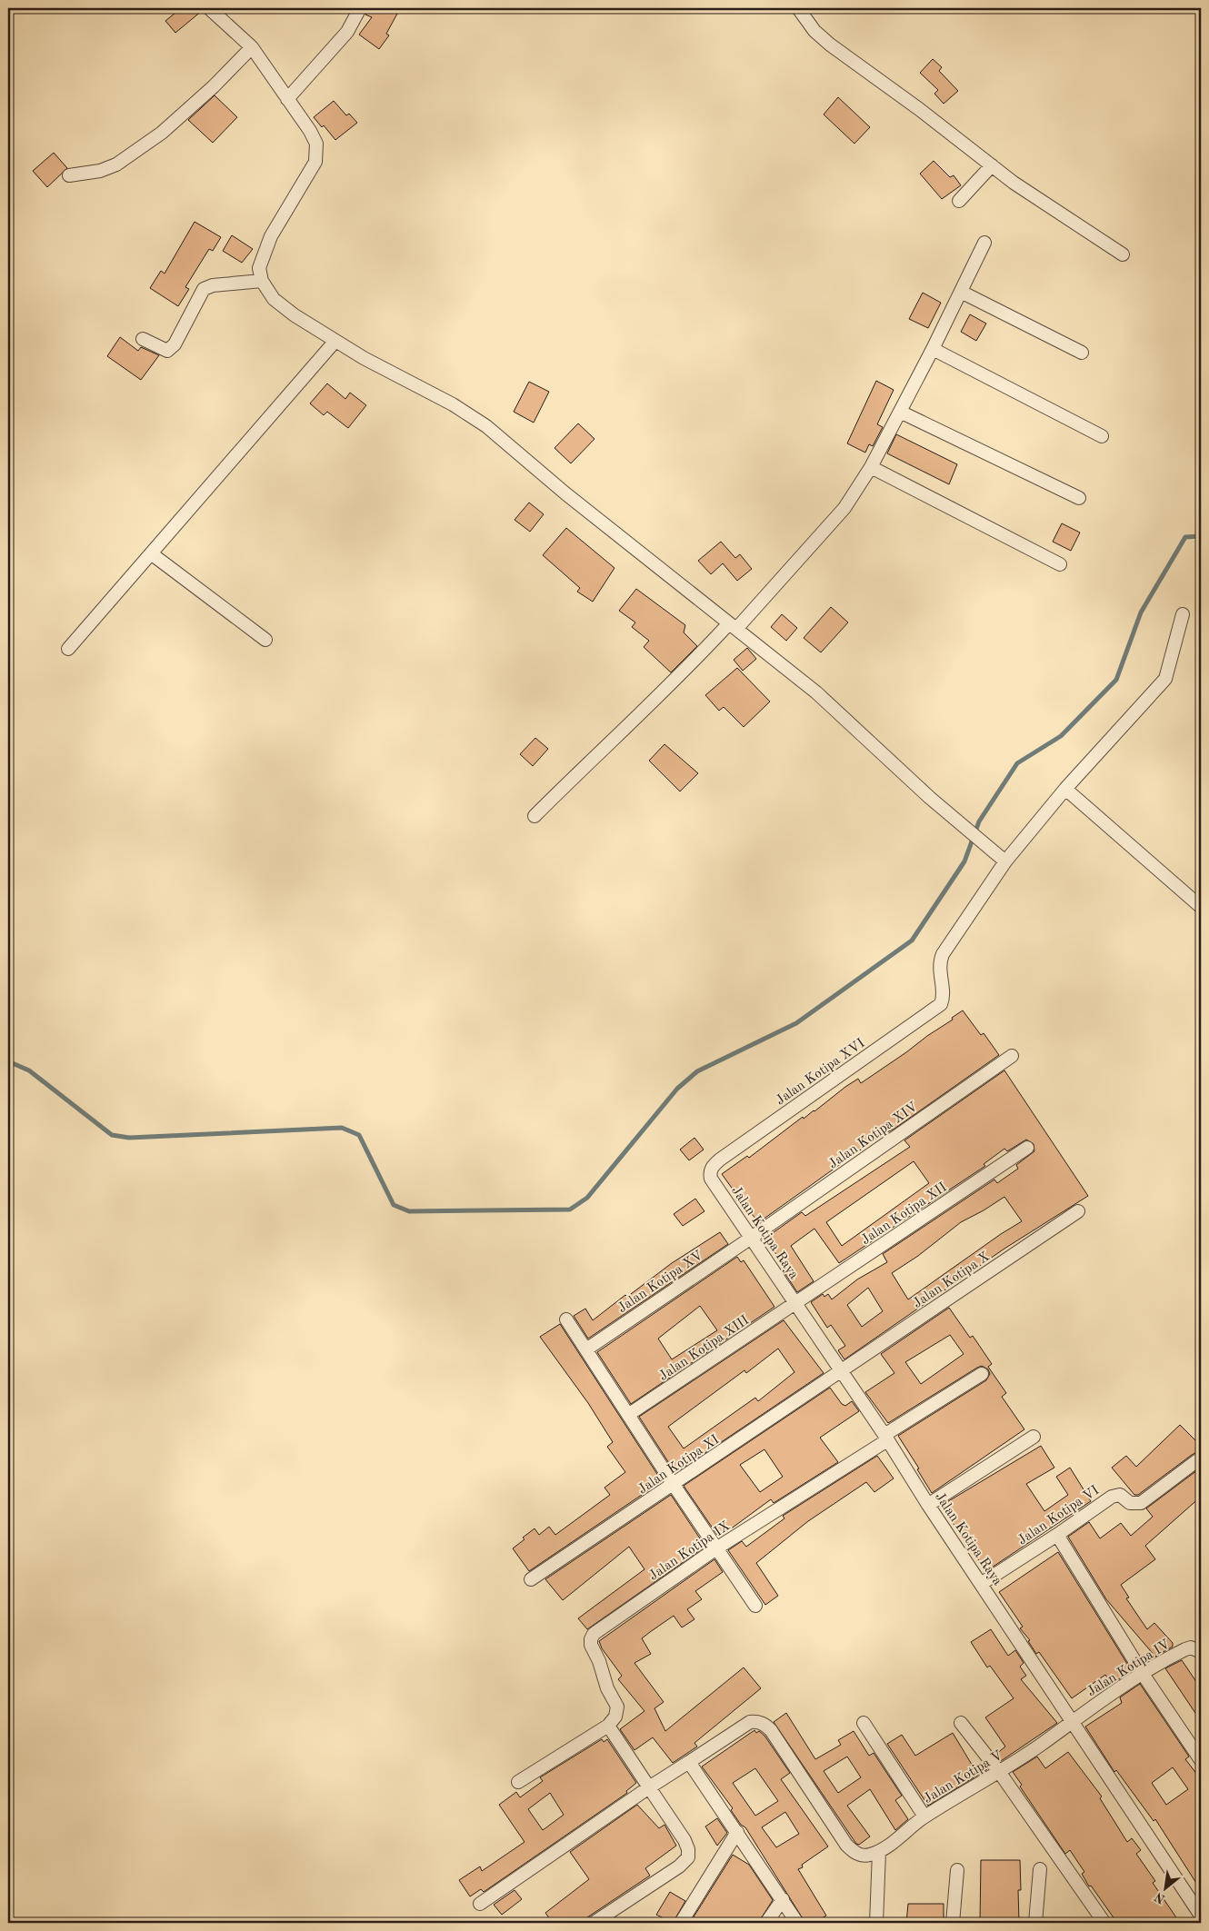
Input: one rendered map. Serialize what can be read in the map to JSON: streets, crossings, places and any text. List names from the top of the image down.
{
  "streets": {
    "street": [
      "Jalan Kotipa XVI",
      "Jalan Kotipa XIV",
      "Jalan Kotipa XII",
      "Jalan Kotipa Raya",
      "Jalan Kotipa X",
      "Jalan Kotipa XV",
      "Jalan Kotipa XIII",
      "Jalan Kotipa XI",
      "Jalan Kotipa VI",
      "Jalan Kotipa IX",
      "Jalan Kotipa IV",
      "Jalan Kotipa V"
    ]
  },
  "crossings": [
    ["Jalan Kotipa XVI", "Jalan Kotipa Raya"],
    ["Jalan Kotipa XIV", "Jalan Kotipa Raya"],
    ["Jalan Kotipa XIV", "Jalan Kotipa XV"],
    ["Jalan Kotipa XII", "Jalan Kotipa Raya"],
    ["Jalan Kotipa XII", "Jalan Kotipa XIII"],
    ["Jalan Kotipa Raya", "Jalan Kotipa X"],
    ["Jalan Kotipa Raya", "Jalan Kotipa XV"],
    ["Jalan Kotipa Raya", "Jalan Kotipa XIII"],
    ["Jalan Kotipa Raya", "Jalan Kotipa XI"],
    ["Jalan Kotipa Raya", "Jalan Kotipa VI"],
    ["Jalan Kotipa Raya", "Jalan Kotipa IX"],
    ["Jalan Kotipa Raya", "Jalan Kotipa IV"],
    ["Jalan Kotipa Raya", "Jalan Kotipa V"],
    ["Jalan Kotipa X", "Jalan Kotipa XI"],
    ["Jalan Kotipa IV", "Jalan Kotipa V"]
  ],
  "north": "bottom left"
}
